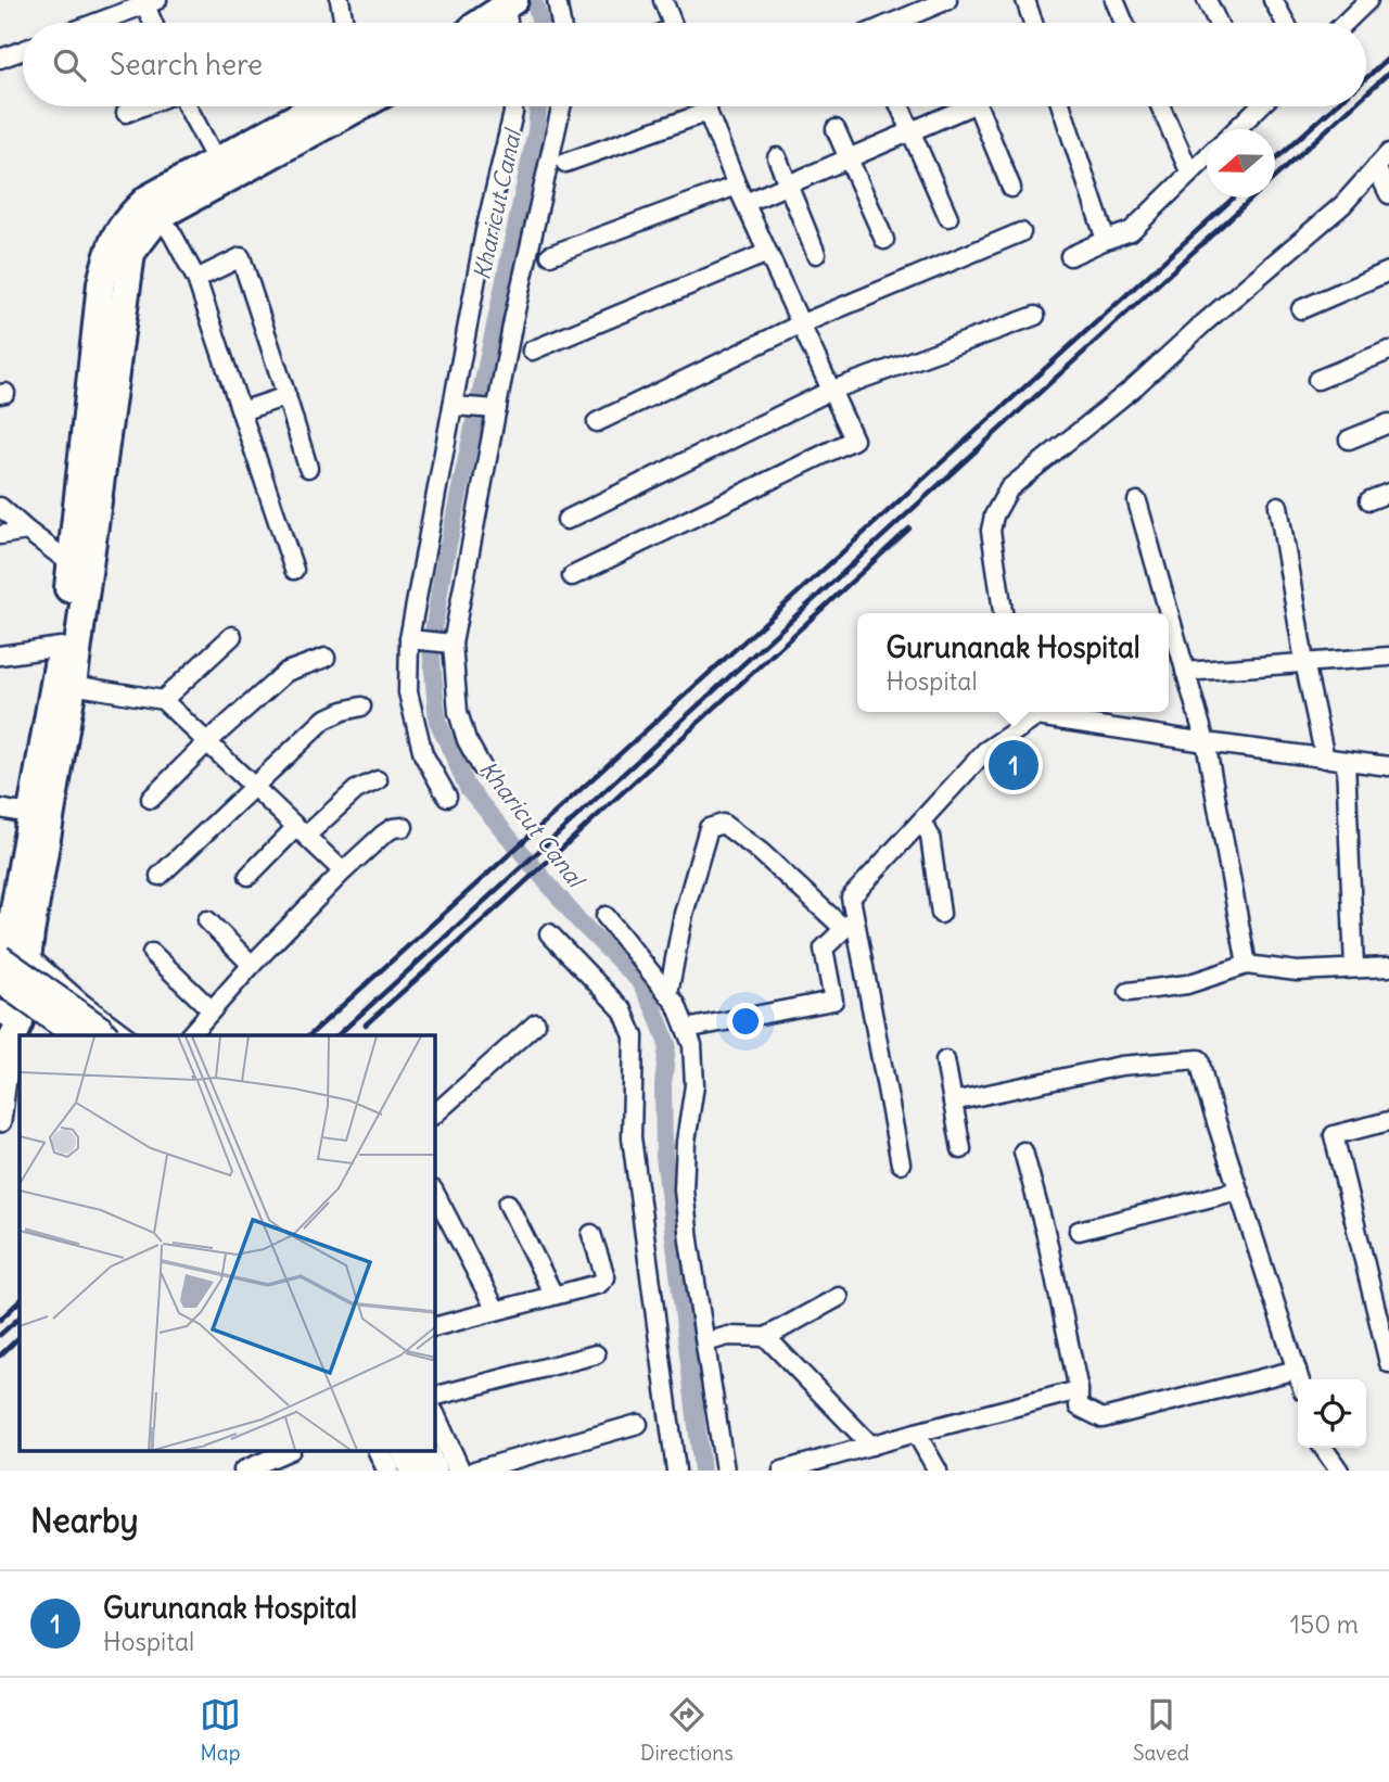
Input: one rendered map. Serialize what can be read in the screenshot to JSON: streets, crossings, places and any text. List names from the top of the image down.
{
  "water": ["Kharicut Canal"],
  "north": "left",
  "page": {
    "search": "Search here",
    "popup": ["Gurunanak Hospital", "Hospital"],
    "pins": "1",
    "heading": "Nearby",
    "list": [
      {
        "mark": "1",
        "name": "Gurunanak Hospital",
        "note": "Hospital",
        "value": "150 m"
      }
    ],
    "nav": ["Map", "Directions", "Saved"]
  }
}
